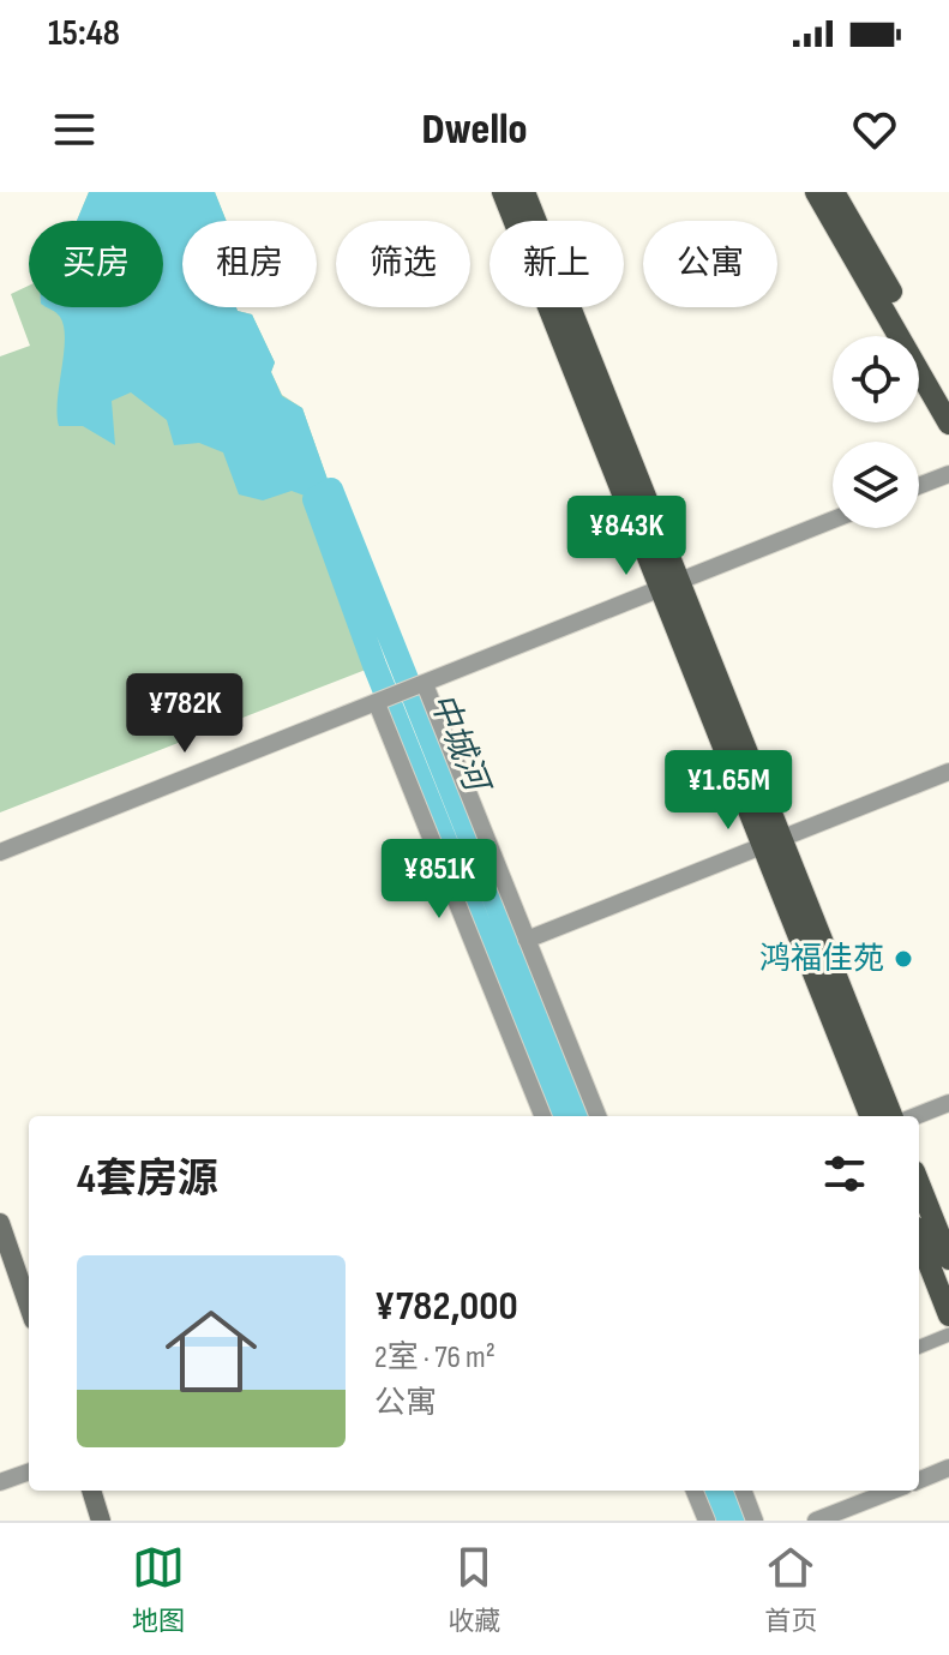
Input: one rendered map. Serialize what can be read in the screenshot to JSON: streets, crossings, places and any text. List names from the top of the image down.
{
  "water": ["中城河"],
  "places": ["鸿福佳苑"],
  "page": {
    "status": "15:48",
    "header": "Dwello",
    "chip": [
      "买房",
      "租房",
      "筛选",
      "新上",
      "公寓"
    ],
    "price": [
      "¥843K",
      "¥782K",
      "¥1.65M",
      "¥851K"
    ],
    "heading": "4套房源",
    "list": [
      {
        "name": "¥782,000",
        "note": "2室 · 76 m² · 公寓"
      }
    ],
    "tabs": ["地图", "收藏", "首页"]
  }
}
